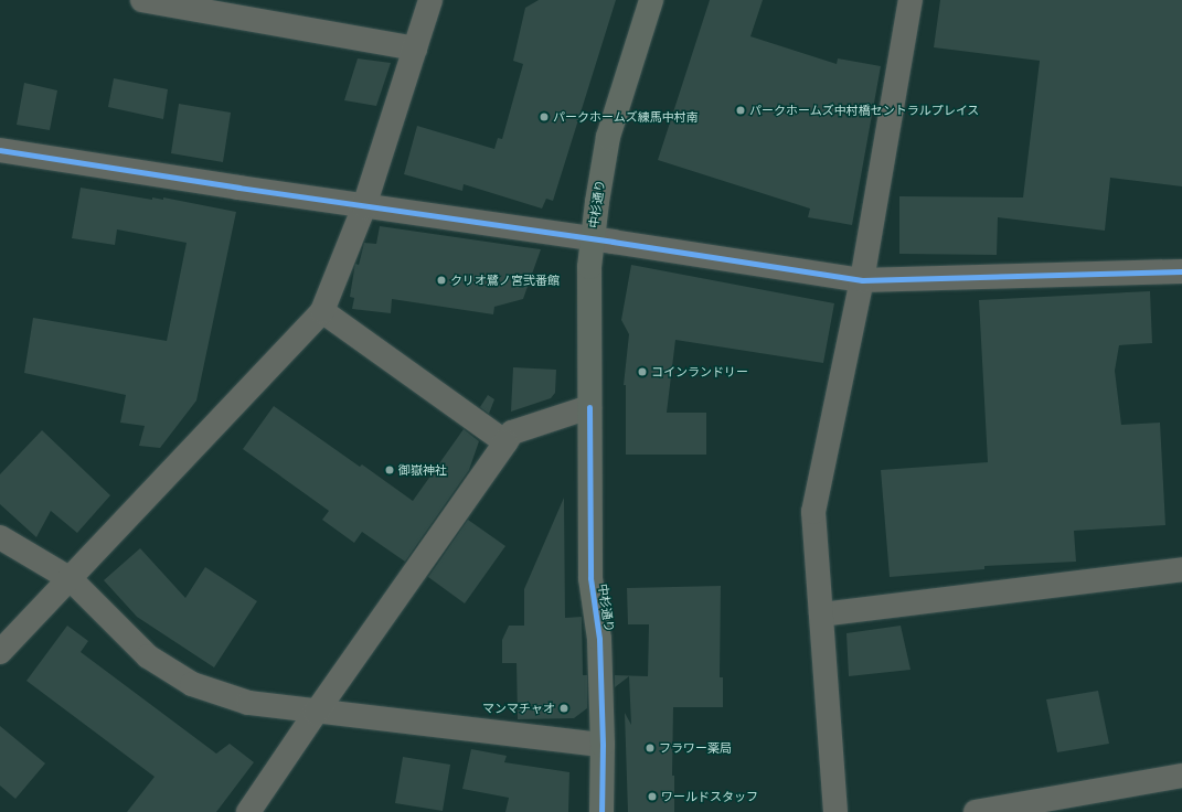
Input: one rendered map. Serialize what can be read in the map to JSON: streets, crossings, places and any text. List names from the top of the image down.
{
  "streets": {
    "main road": ["中杉通り"]
  },
  "places": [
    "パークホームズ中村橋セントラルプレイス",
    "パークホームズ練馬中村南",
    "クリオ鷺ノ宮弐番館",
    "コインランドリー",
    "御嶽神社",
    "マンマチャオ",
    "フラワー薬局",
    "ワールドスタッフ"
  ]
}
